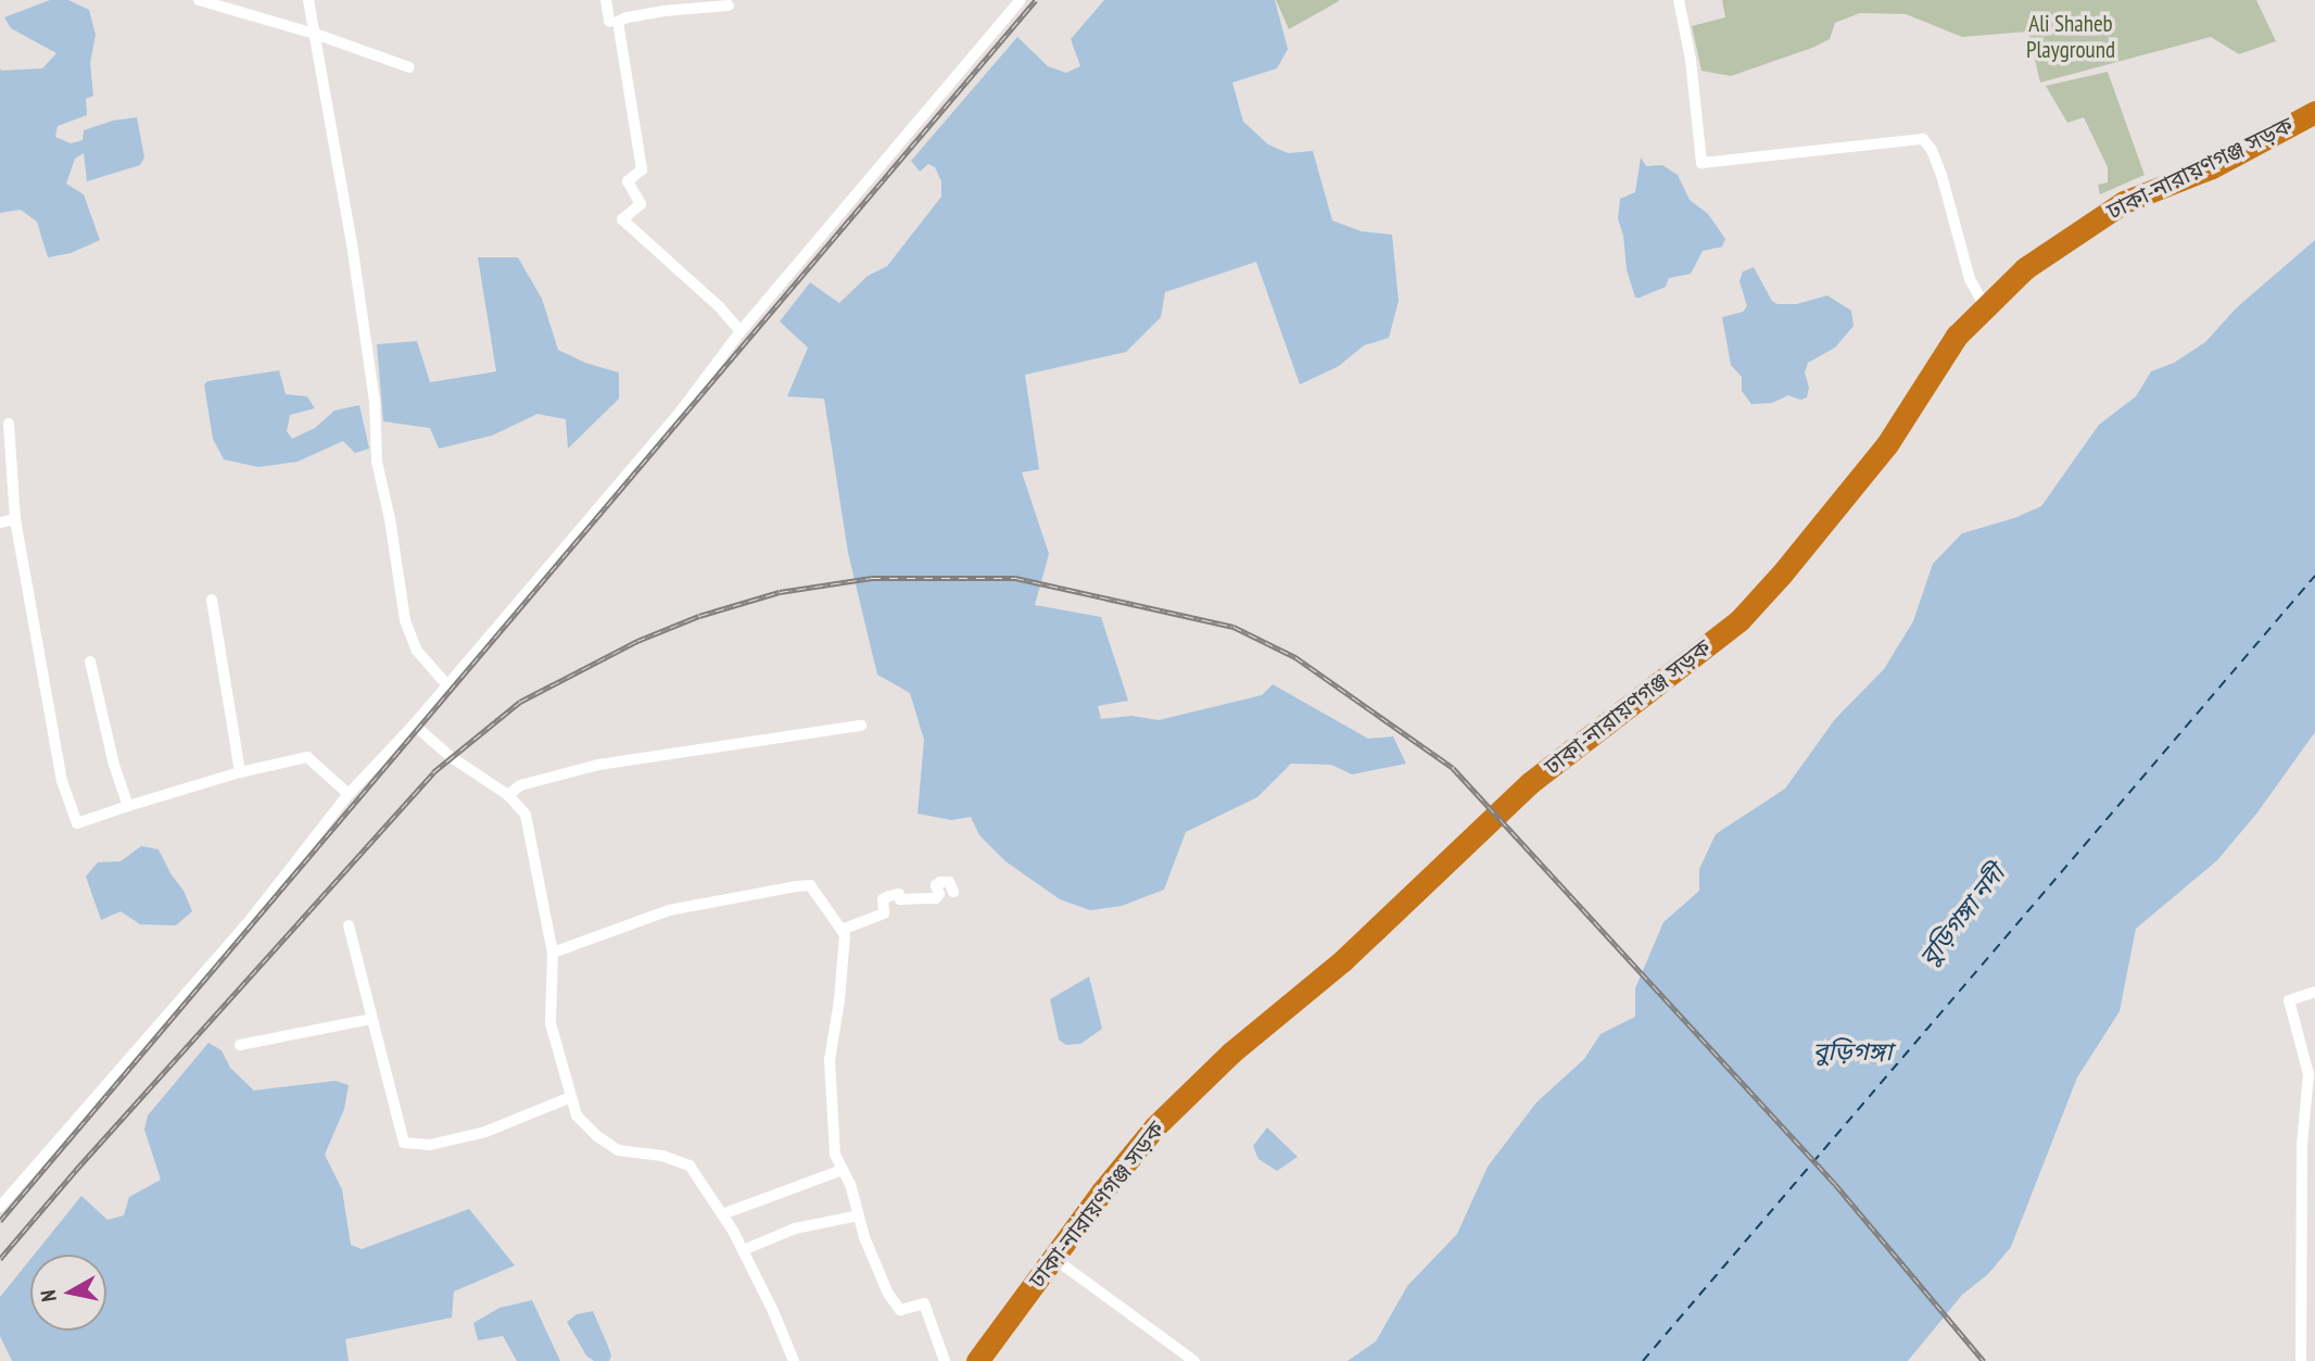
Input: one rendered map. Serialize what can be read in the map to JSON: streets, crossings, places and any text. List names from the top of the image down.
{
  "streets": {
    "highway": ["ঢাকা-নারায়ণগঞ্জ সড়ক"]
  },
  "water": ["বুড়িগঙ্গা নদী", "বুড়িগঙ্গা"],
  "parks": ["Ali Shaheb Playground"],
  "north": "left"
}
